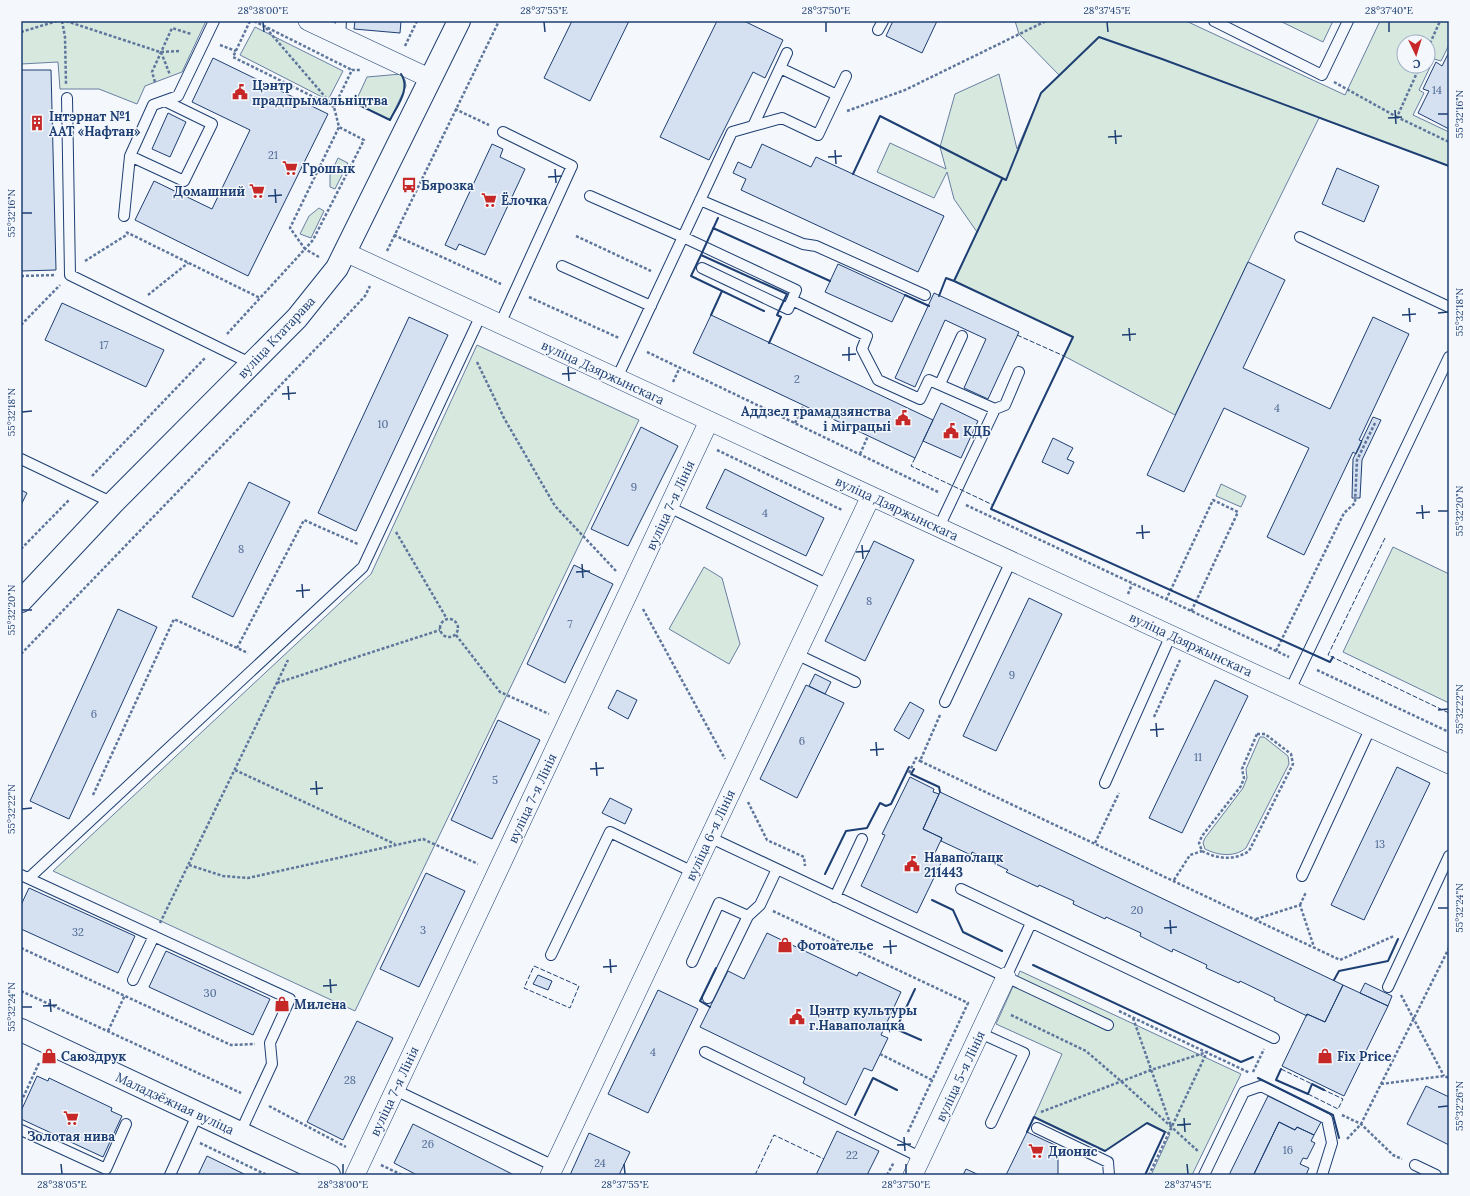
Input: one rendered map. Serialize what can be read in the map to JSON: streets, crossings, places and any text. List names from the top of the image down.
{
  "streets": {
    "main road": ["вуліца Ктатарава", "Маладзёжная вуліца"],
    "street": [
      "вуліца Дзяржынскага",
      "вуліца 7-я Лінія",
      "вуліца 6-я Лінія",
      "вуліца 5-я Лінія"
    ]
  },
  "crossings": [
    ["вуліца Ктатарава", "вуліца Дзяржынскага"],
    ["вуліца Дзяржынскага", "вуліца 7-я Лінія"],
    ["вуліца Дзяржынскага", "вуліца 6-я Лінія"]
  ],
  "places": {
    "public building": [
      "Цэнтр прадпрымальніцтва",
      "Аддзел грамадзянства і міграцыі",
      "КДБ",
      "Наваполацк 211443",
      "Цэнтр культуры г.Наваполацка"
    ],
    "building": ["Інтэрнат №1 ААТ «Нафтан»"],
    "supermarket": [
      "Грошык",
      "Домашний",
      "Ёлочка",
      "Золотая нива",
      "Дионис"
    ],
    "bus stop": ["Бярозка"],
    "shop": [
      "Фотоателье",
      "Милена",
      "Саюздрук",
      "Fix Price"
    ]
  },
  "house_numbers": [
    "14",
    "21",
    "17",
    "2",
    "4",
    "10",
    "9",
    "4",
    "8",
    "8",
    "7",
    "9",
    "6",
    "6",
    "11",
    "5",
    "13",
    "20",
    "3",
    "32",
    "30",
    "4",
    "28",
    "26",
    "16",
    "22",
    "24"
  ],
  "north": "bottom",
  "coordinates": [
    "28°38'00\"E",
    "28°37'55\"E",
    "28°37'50\"E",
    "28°37'45\"E",
    "28°37'40\"E",
    "55°32'16\"N",
    "55°32'18\"N",
    "55°32'20\"N",
    "55°32'22\"N",
    "55°32'24\"N",
    "55°32'26\"N",
    "28°38'05\"E"
  ]
}
